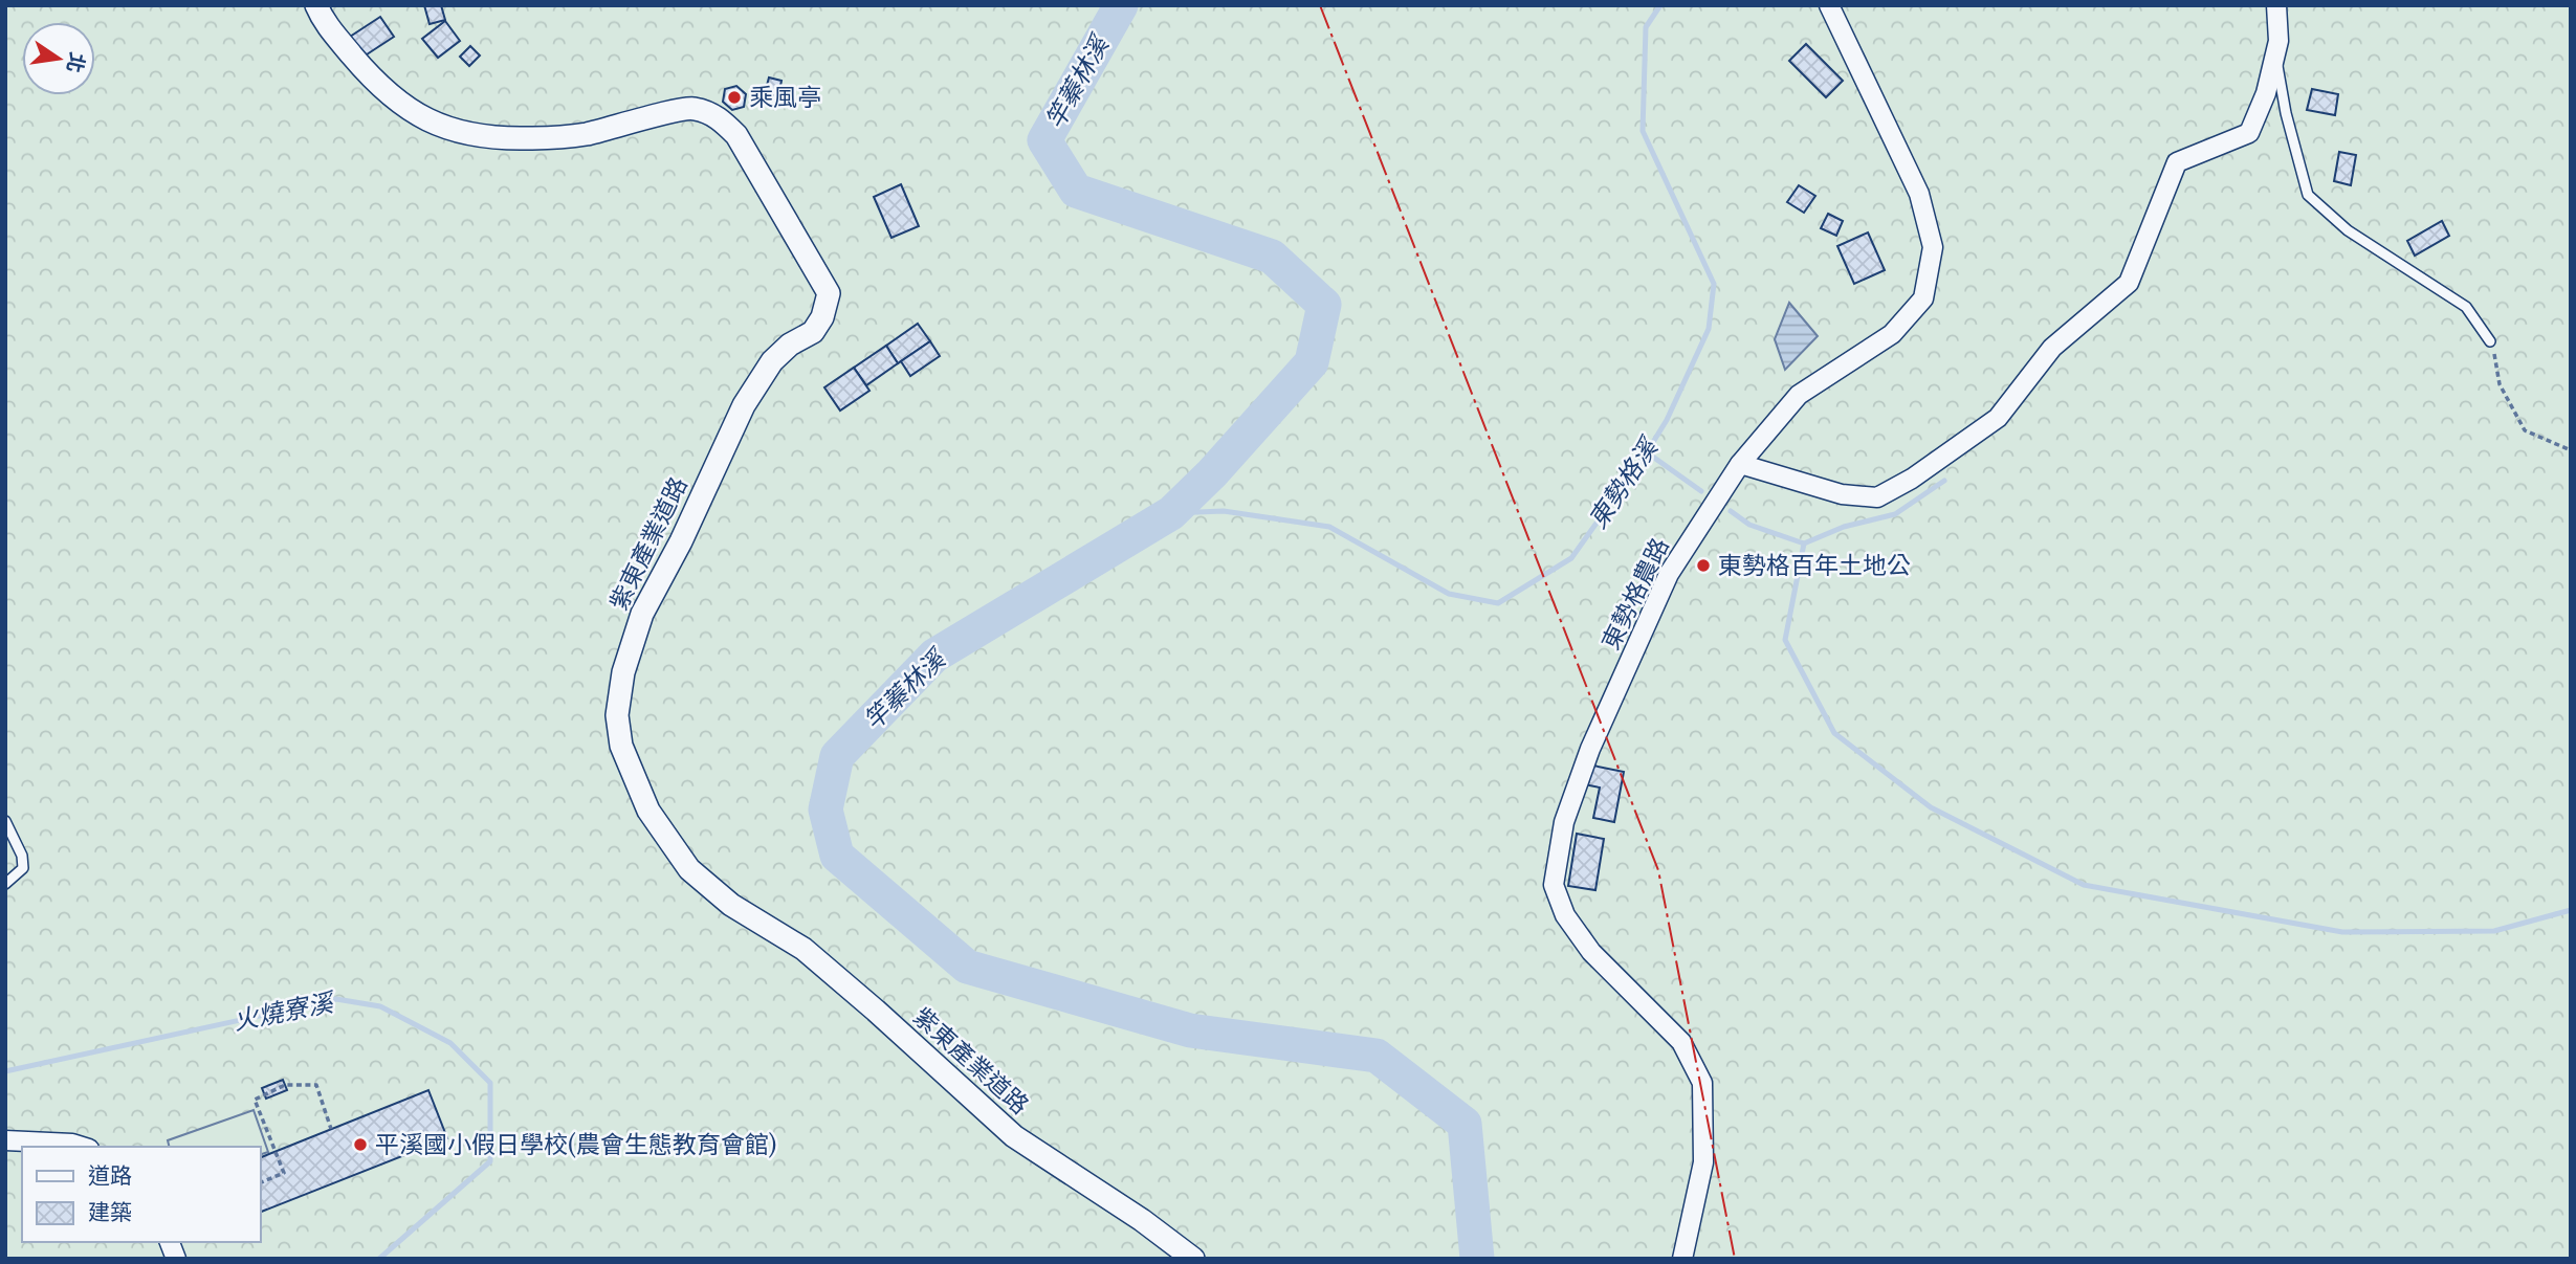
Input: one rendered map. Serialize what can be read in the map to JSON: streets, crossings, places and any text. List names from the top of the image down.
{
  "streets": {
    "street": ["紫東產業道路", "東勢格農路"]
  },
  "water": ["竿蓁林溪", "東勢格溪", "火燒寮溪"],
  "places": ["乘風亭", "東勢格百年土地公", "平溪國小假日學校(農會生態教育會館)"],
  "legend": ["道路", "建築"],
  "north": "right"
}
